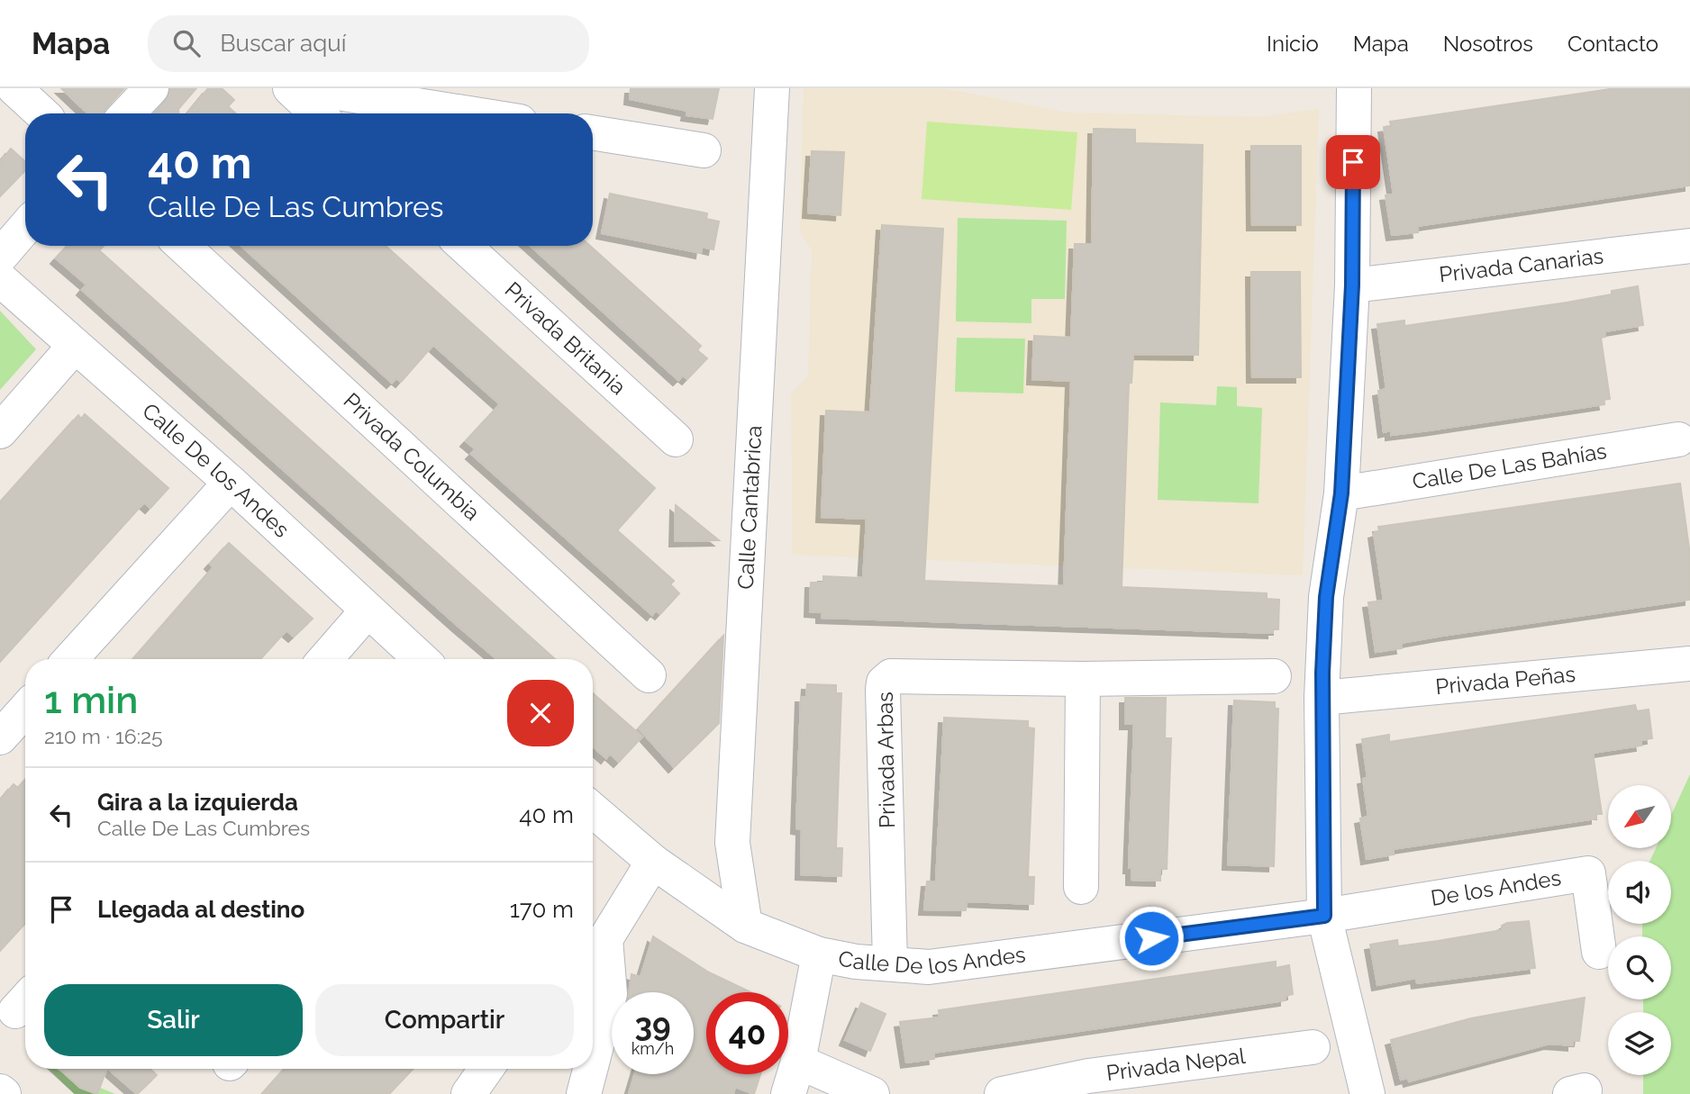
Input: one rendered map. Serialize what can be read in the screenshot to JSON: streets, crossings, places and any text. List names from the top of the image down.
{
  "streets": {
    "street": [
      "Privada Canarias",
      "Privada Britania",
      "Privada Columbia",
      "Calle De Las Bahías",
      "Calle De los Andes",
      "Calle Cantabrica",
      "Privada Peñas",
      "Privada Arbas",
      "De los Andes",
      "Privada Nepal"
    ]
  },
  "crossings": [
    ["Calle De los Andes", "Calle Cantabrica"],
    ["Calle De los Andes", "Privada Arbas"],
    ["Calle De los Andes", "De los Andes"]
  ],
  "north": "bottom left",
  "page": {
    "header": "Mapa",
    "search": "Buscar aquí",
    "nav": [
      "Inicio",
      "Mapa",
      "Nosotros",
      "Contacto"
    ],
    "turn": ["40 m", "Calle De Las Cumbres"],
    "heading": ["1 min", "210 m · 16:25"],
    "list": [
      {
        "name": "Gira a la izquierda",
        "note": "Calle De Las Cumbres",
        "value": "40 m"
      },
      {
        "name": "Llegada al destino",
        "value": "170 m"
      }
    ],
    "buttons": ["Salir", "Compartir"],
    "speed": "39 km/h",
    "limit": "40"
  }
}
